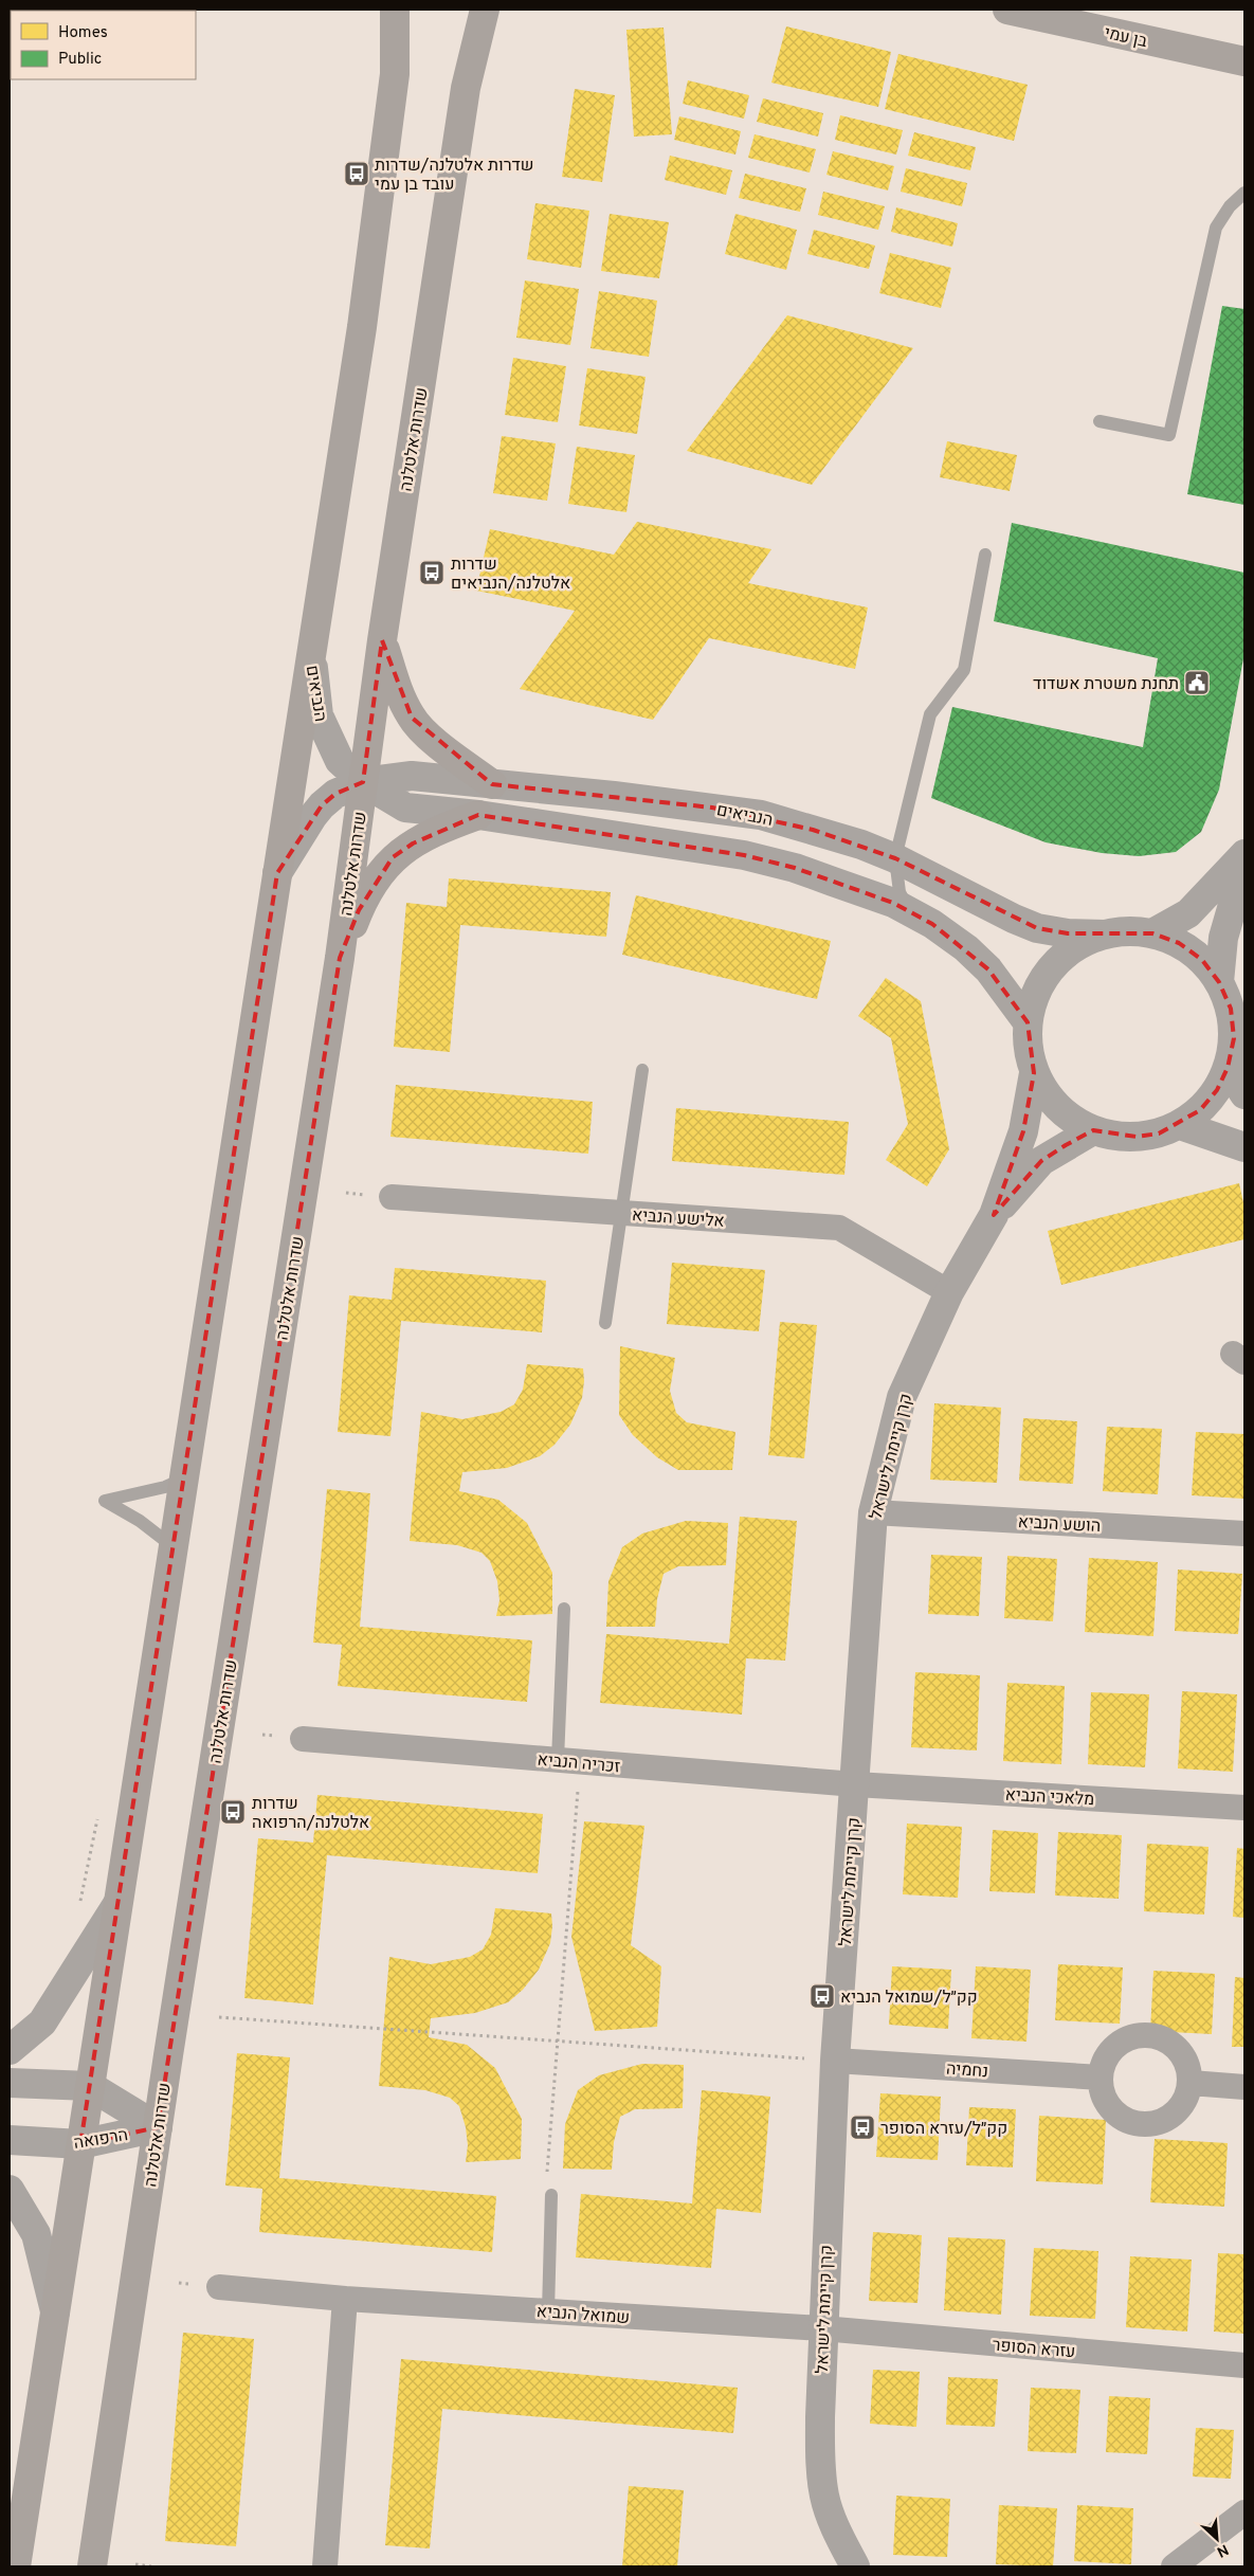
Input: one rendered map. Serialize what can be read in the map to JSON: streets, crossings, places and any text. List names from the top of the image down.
{
  "streets": {
    "main road": ["בן עמי", "שדרות אלטלנה"],
    "street": [
      "הנביאים",
      "אלישע הנביא",
      "קרן קיימת לישראל",
      "הושע הנביא",
      "זכריה הנביא",
      "מלאכי הנביא",
      "נחמיה",
      "הרפואה",
      "שמואל הנביא",
      "עזרא הסופר"
    ]
  },
  "crossings": [
    ["שדרות אלטלנה", "הנביאים"],
    ["שדרות אלטלנה", "הרפואה"],
    ["אלישע הנביא", "קרן קיימת לישראל"],
    ["קרן קיימת לישראל", "הושע הנביא"],
    ["קרן קיימת לישראל", "זכריה הנביא"],
    ["קרן קיימת לישראל", "מלאכי הנביא"],
    ["קרן קיימת לישראל", "נחמיה"],
    ["קרן קיימת לישראל", "שמואל הנביא"],
    ["קרן קיימת לישראל", "עזרא הסופר"],
    ["זכריה הנביא", "מלאכי הנביא"],
    ["שמואל הנביא", "עזרא הסופר"]
  ],
  "places": {
    "bus stop": [
      "שדרות אלטלנה/שדרות עובד בן עמי",
      "שדרות אלטלנה/הנביאים",
      "שדרות אלטלנה/הרפואה",
      "קק״ל/שמואל הנביא",
      "קק״ל/עזרא הסופר"
    ],
    "public building": ["תחנת משטרת אשדוד"]
  },
  "legend": ["Homes", "Public"],
  "north": "bottom right"
}
